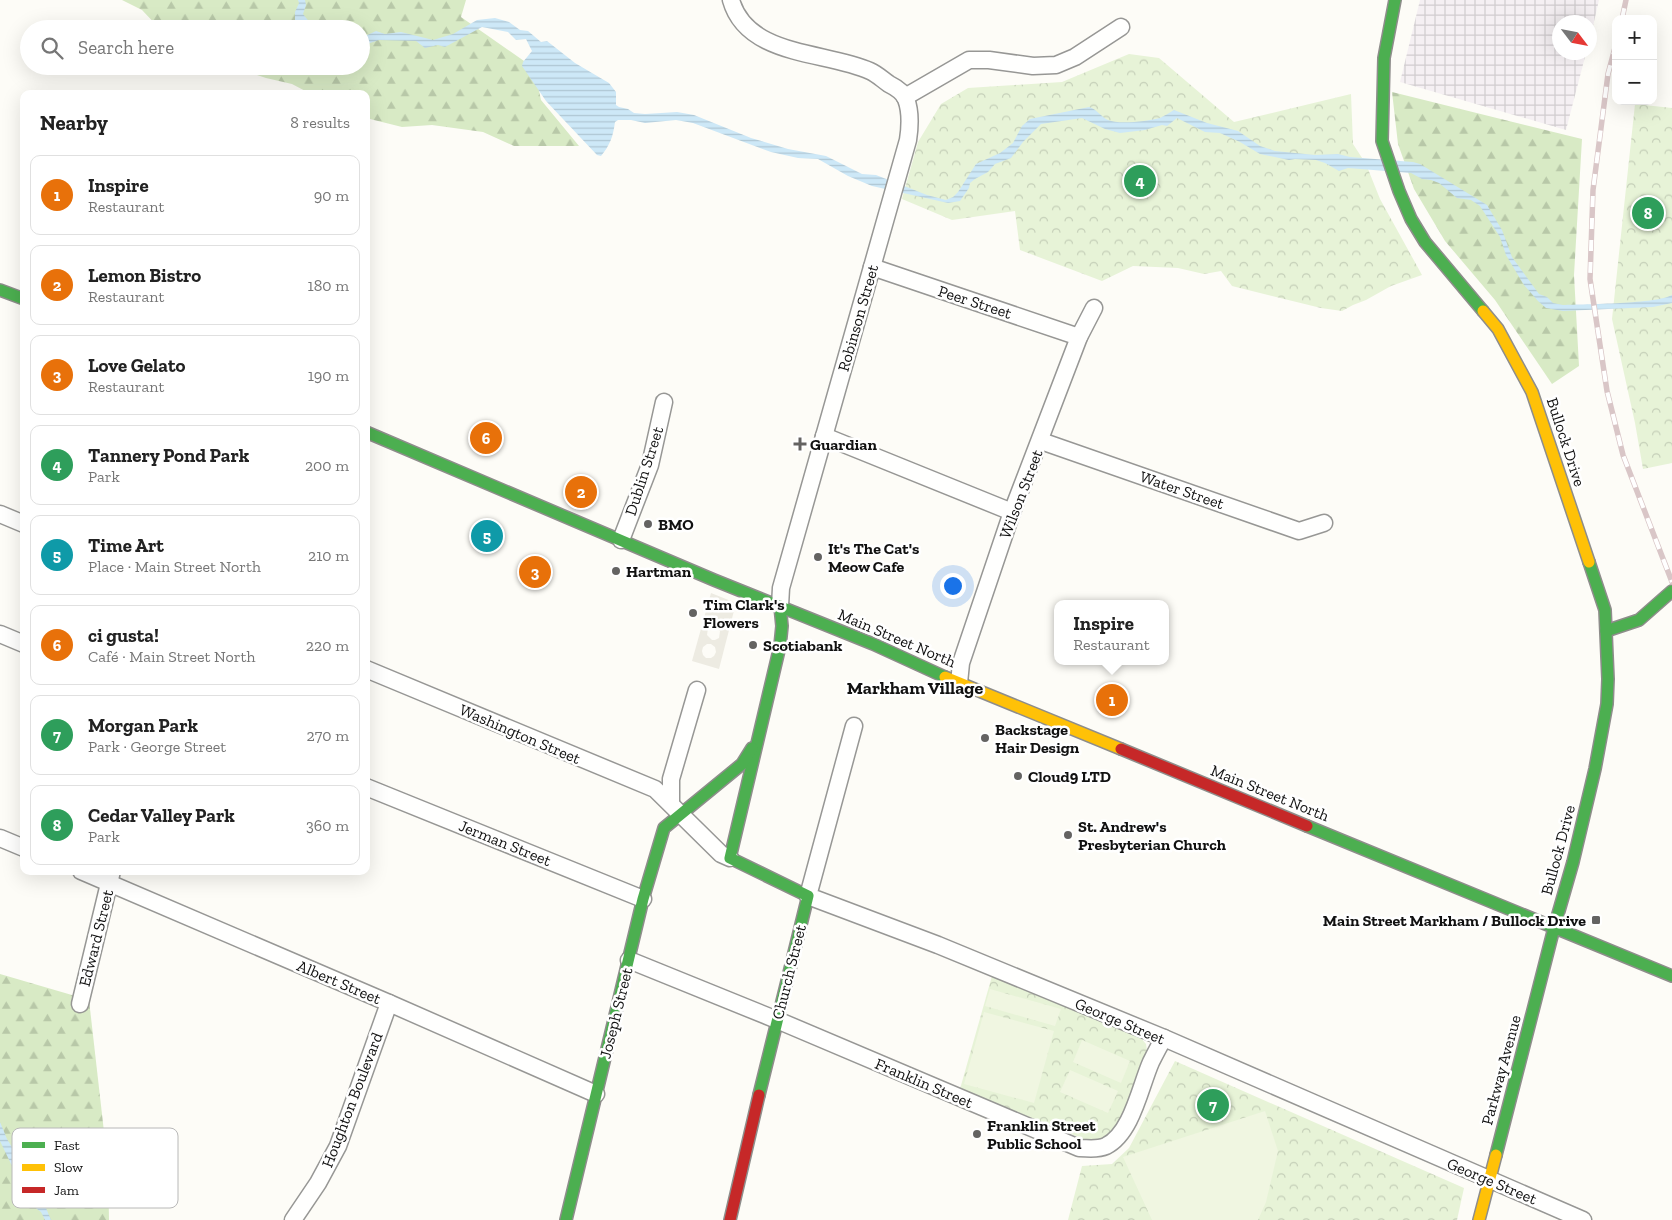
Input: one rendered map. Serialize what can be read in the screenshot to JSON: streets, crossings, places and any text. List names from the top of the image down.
{
  "streets": {
    "street": [
      "Peer Street",
      "Robinson Street",
      "Bullock Drive",
      "Dublin Street",
      "Water Street",
      "Wilson Street",
      "Main Street North",
      "Washington Street",
      "Jerman Street",
      "Edward Street",
      "Church Street",
      "Albert Street",
      "Joseph Street",
      "George Street",
      "Parkway Avenue",
      "Franklin Street",
      "Houghton Boulevard"
    ]
  },
  "crossings": [
    ["Peer Street", "Robinson Street"],
    ["Peer Street", "Wilson Street"],
    ["Robinson Street", "Main Street North"],
    ["Robinson Street", "Washington Street"],
    ["Robinson Street", "Joseph Street"],
    ["Robinson Street", "George Street"],
    ["Bullock Drive", "Main Street North"],
    ["Bullock Drive", "Parkway Avenue"],
    ["Dublin Street", "Main Street North"],
    ["Water Street", "Wilson Street"],
    ["Wilson Street", "Main Street North"],
    ["Main Street North", "Parkway Avenue"],
    ["Washington Street", "Joseph Street"],
    ["Washington Street", "George Street"],
    ["Jerman Street", "Joseph Street"],
    ["Edward Street", "Albert Street"],
    ["Church Street", "George Street"],
    ["Church Street", "Franklin Street"],
    ["Albert Street", "Joseph Street"],
    ["Albert Street", "Houghton Boulevard"],
    ["Joseph Street", "George Street"],
    ["Joseph Street", "Franklin Street"],
    ["George Street", "Parkway Avenue"],
    ["George Street", "Franklin Street"]
  ],
  "districts": ["Markham Village"],
  "places": {
    "health": ["Guardian"],
    "other": [
      "BMO",
      "It's The Cat's Meow Cafe",
      "Hartman",
      "Tim Clark's Flowers",
      "Scotiabank",
      "Backstage Hair Design",
      "Cloud9 LTD",
      "St. Andrew's Presbyterian Church",
      "Franklin Street Public School"
    ],
    "transit": ["Main Street Markham / Bullock Drive"]
  },
  "legend": ["Fast", "Slow", "Jam"],
  "north": "bottom right",
  "page": {
    "map_buttons": ["+", "−"],
    "search": "Search here",
    "heading": ["Nearby", "8 results"],
    "list": [
      {
        "mark": "1",
        "name": "Inspire",
        "note": "Restaurant",
        "value": "90 m"
      },
      {
        "mark": "2",
        "name": "Lemon Bistro",
        "note": "Restaurant",
        "value": "180 m"
      },
      {
        "mark": "3",
        "name": "Love Gelato",
        "note": "Restaurant",
        "value": "190 m"
      },
      {
        "mark": "4",
        "name": "Tannery Pond Park",
        "note": "Park",
        "value": "200 m"
      },
      {
        "mark": "5",
        "name": "Time Art",
        "note": "Place · Main Street North",
        "value": "210 m"
      },
      {
        "mark": "6",
        "name": "ci gusta!",
        "note": "Café · Main Street North",
        "value": "220 m"
      },
      {
        "mark": "7",
        "name": "Morgan Park",
        "note": "Park · George Street",
        "value": "270 m"
      },
      {
        "mark": "8",
        "name": "Cedar Valley Park",
        "note": "Park",
        "value": "360 m"
      }
    ],
    "pins": [
      "4",
      "8",
      "6",
      "2",
      "5",
      "3",
      "1",
      "7"
    ],
    "popup": ["Inspire", "Restaurant"]
  }
}
